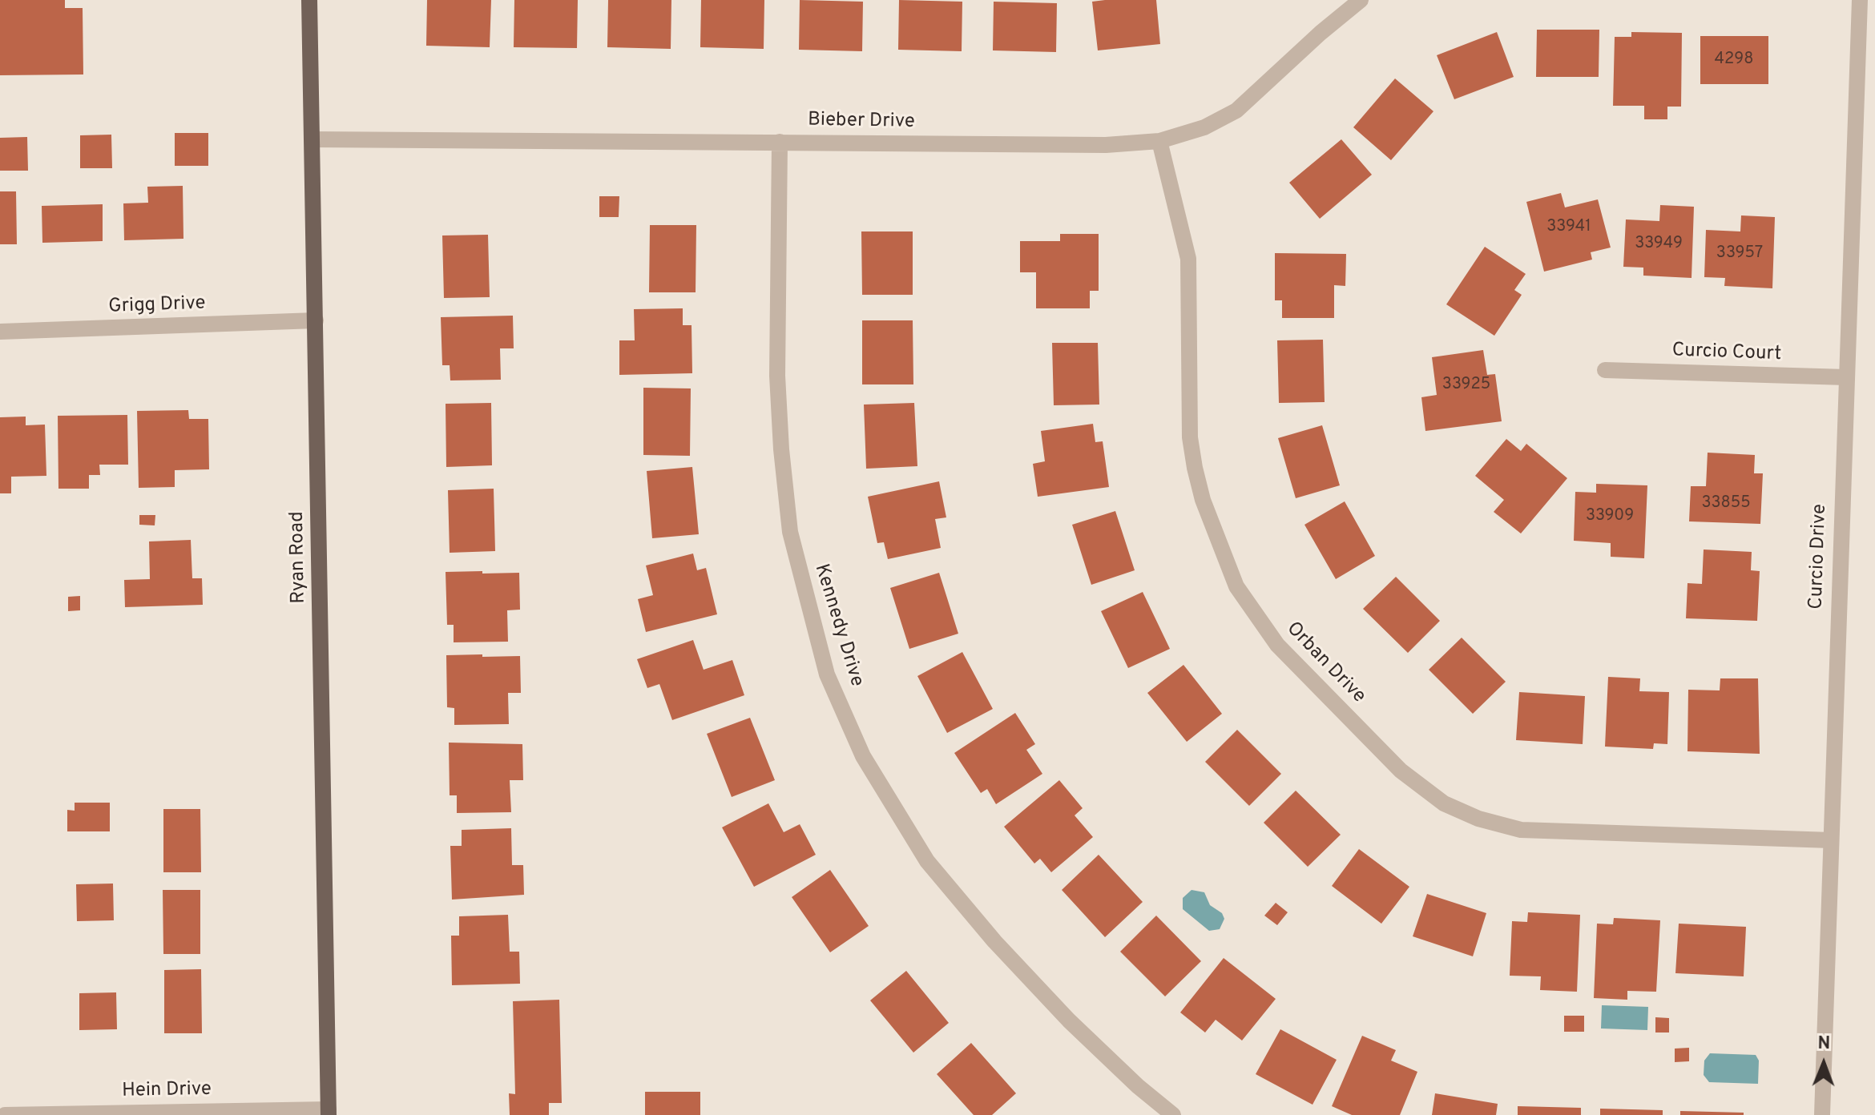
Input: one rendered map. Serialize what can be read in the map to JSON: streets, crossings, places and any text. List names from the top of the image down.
{
  "streets": {
    "main road": ["Ryan Road"],
    "street": [
      "Bieber Drive",
      "Grigg Drive",
      "Curcio Court",
      "Curcio Drive",
      "Kennedy Drive",
      "Orban Drive",
      "Hein Drive"
    ]
  },
  "crossings": [
    ["Bieber Drive", "Ryan Road"],
    ["Bieber Drive", "Kennedy Drive"],
    ["Bieber Drive", "Orban Drive"],
    ["Grigg Drive", "Ryan Road"],
    ["Curcio Court", "Curcio Drive"],
    ["Curcio Drive", "Orban Drive"],
    ["Ryan Road", "Hein Drive"]
  ],
  "house_numbers": [
    "4298",
    "33941",
    "33949",
    "33957",
    "33925",
    "33855",
    "33909"
  ],
  "north": "top"
}
